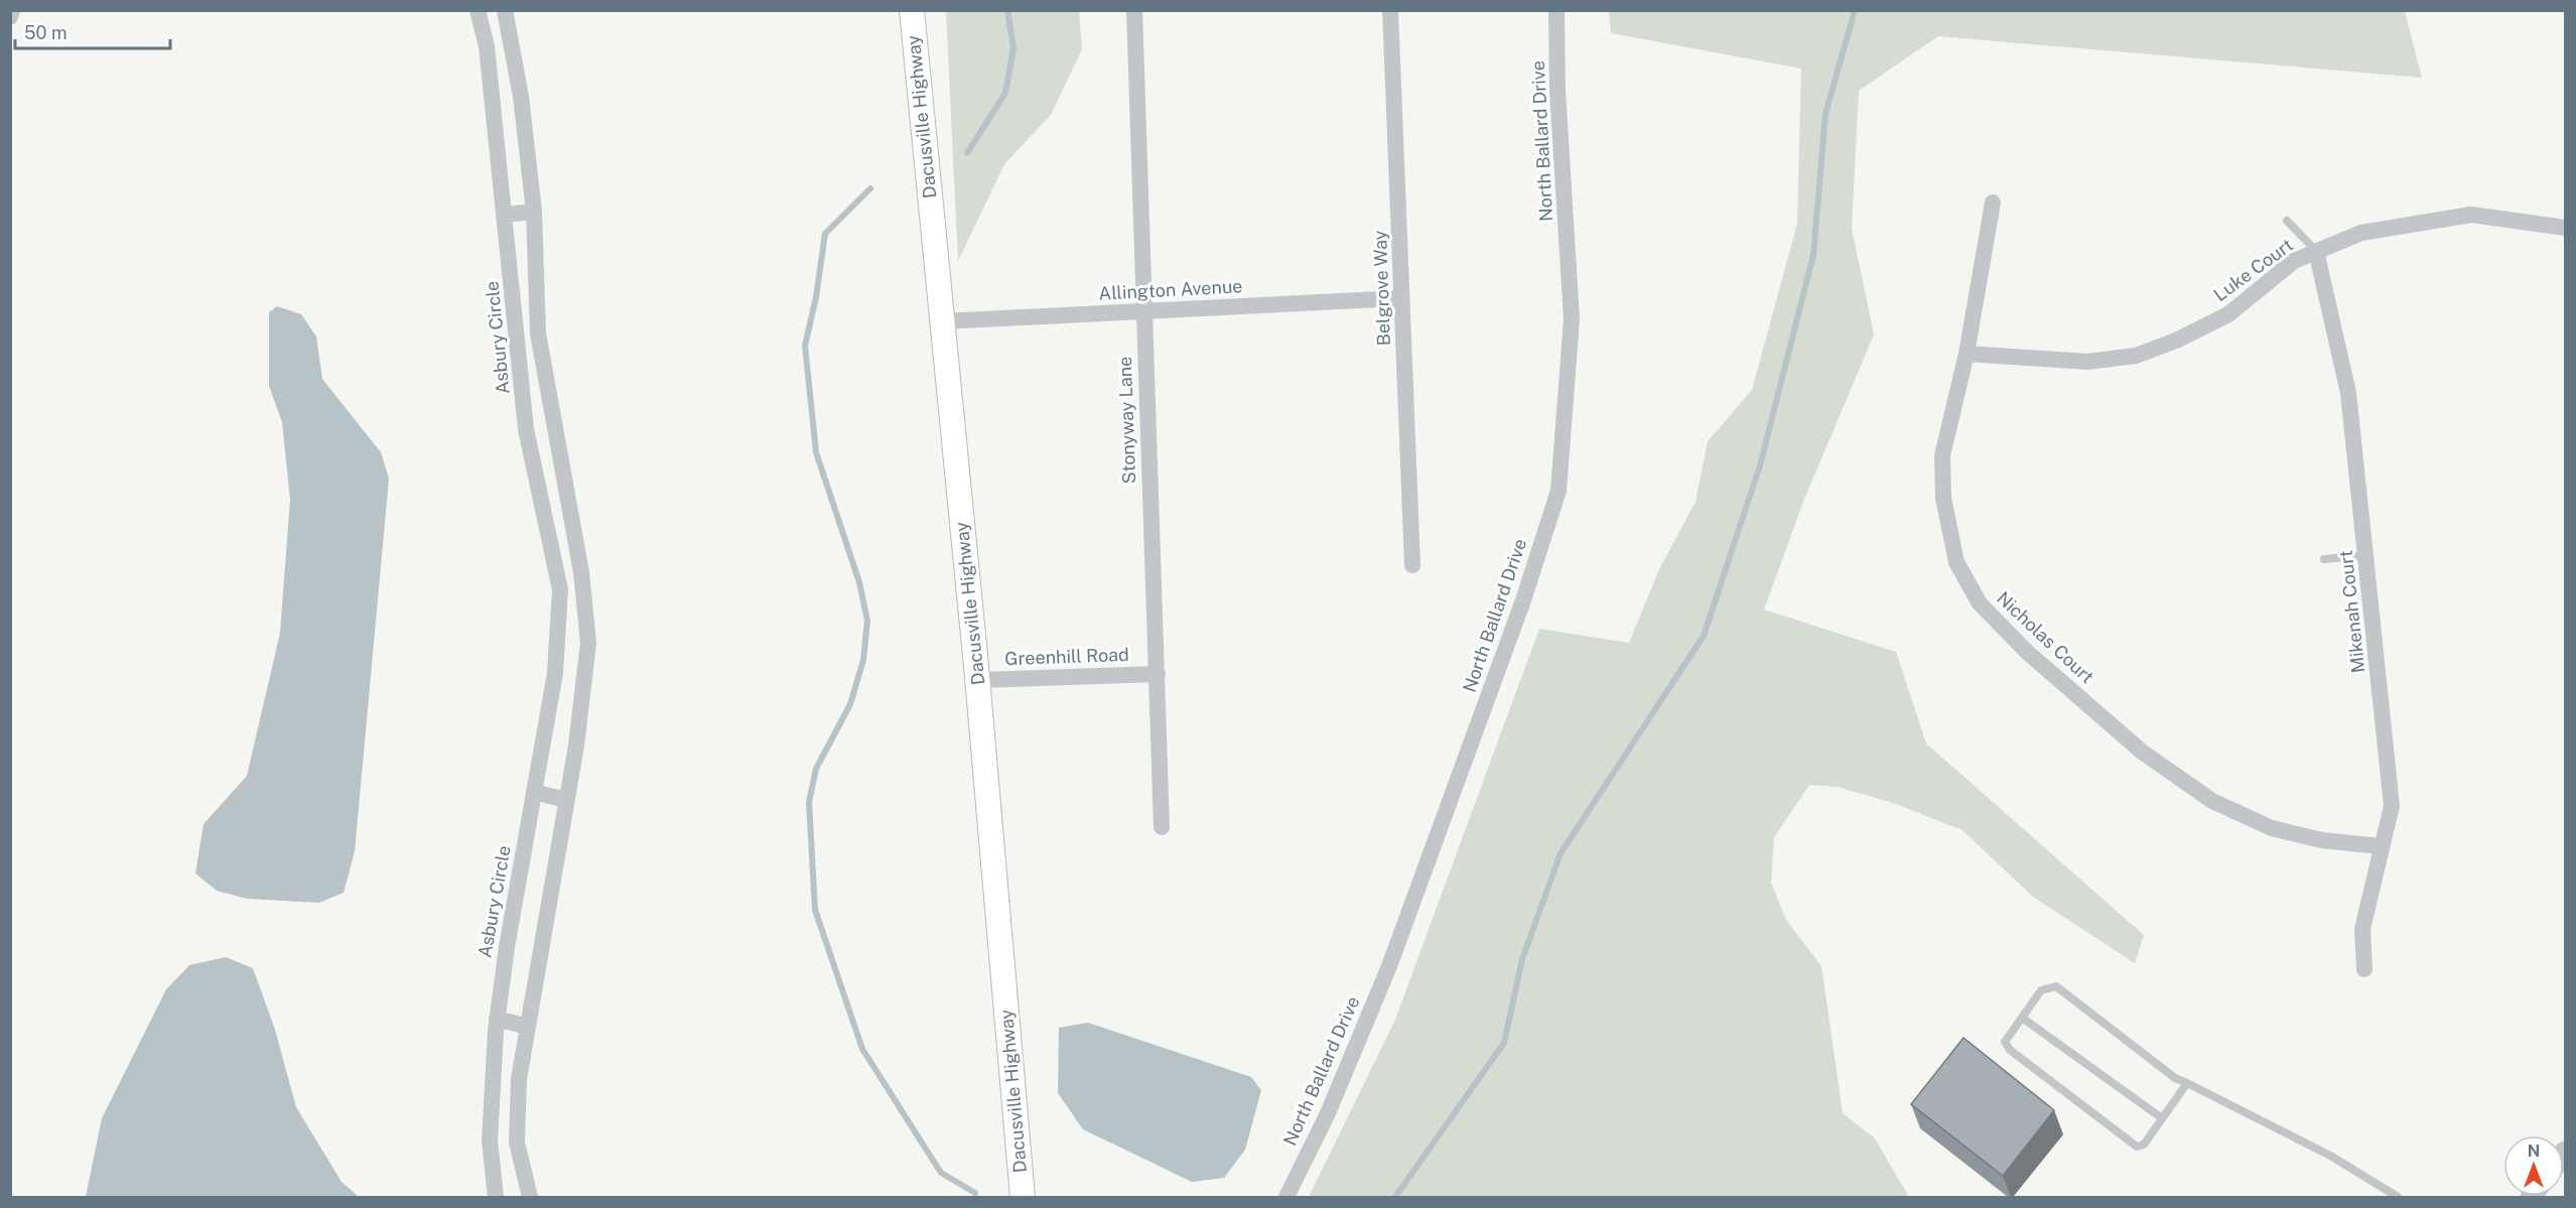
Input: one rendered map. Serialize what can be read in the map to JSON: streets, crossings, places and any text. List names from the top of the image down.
{
  "streets": {
    "main road": ["Dacusville Highway"],
    "street": [
      "North Ballard Drive",
      "Luke Court",
      "Belgrove Way",
      "Allington Avenue",
      "Asbury Circle",
      "Stonyway Lane",
      "Mikenah Court",
      "Nicholas Court",
      "Greenhill Road"
    ]
  },
  "crossings": [
    ["Dacusville Highway", "Allington Avenue"],
    ["Dacusville Highway", "Greenhill Road"],
    ["Luke Court", "Mikenah Court"],
    ["Luke Court", "Nicholas Court"],
    ["Belgrove Way", "Allington Avenue"],
    ["Allington Avenue", "Stonyway Lane"],
    ["Stonyway Lane", "Greenhill Road"],
    ["Mikenah Court", "Nicholas Court"]
  ],
  "scale_bar": "50 m",
  "north": "top"
}
